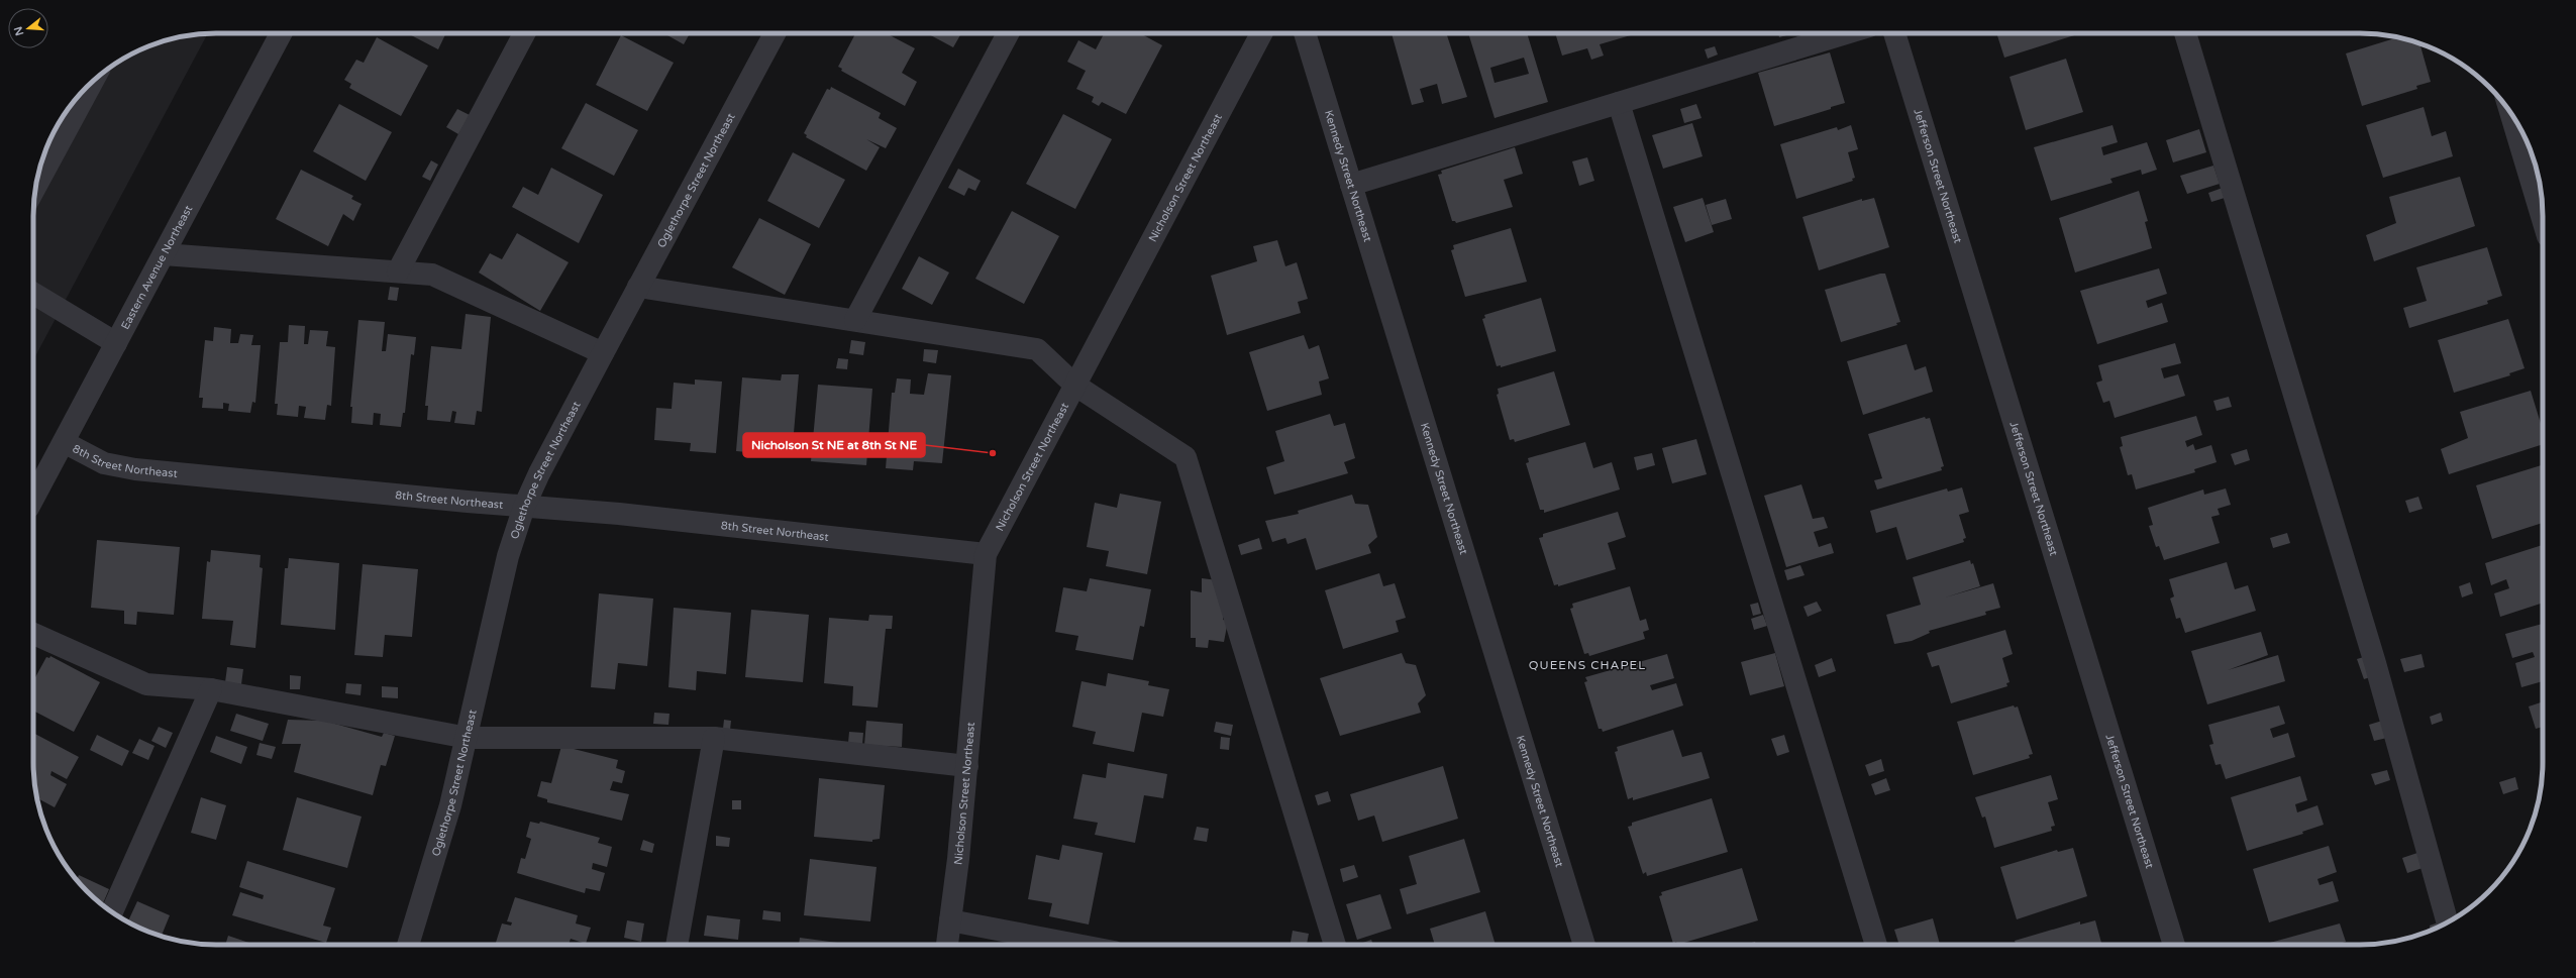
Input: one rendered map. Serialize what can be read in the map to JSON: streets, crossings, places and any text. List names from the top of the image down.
{
  "streets": {
    "street": [
      "Kennedy Street Northeast",
      "Jefferson Street Northeast",
      "Nicholson Street Northeast",
      "Oglethorpe Street Northeast",
      "Eastern Avenue Northeast",
      "8th Street Northeast"
    ]
  },
  "crossings": [
    ["Nicholson Street Northeast", "8th Street Northeast"],
    ["Oglethorpe Street Northeast", "8th Street Northeast"],
    ["Eastern Avenue Northeast", "8th Street Northeast"]
  ],
  "districts": ["QUEENS CHAPEL"],
  "places": ["Nicholson St NE at 8th St NE"],
  "north": "left"
}
